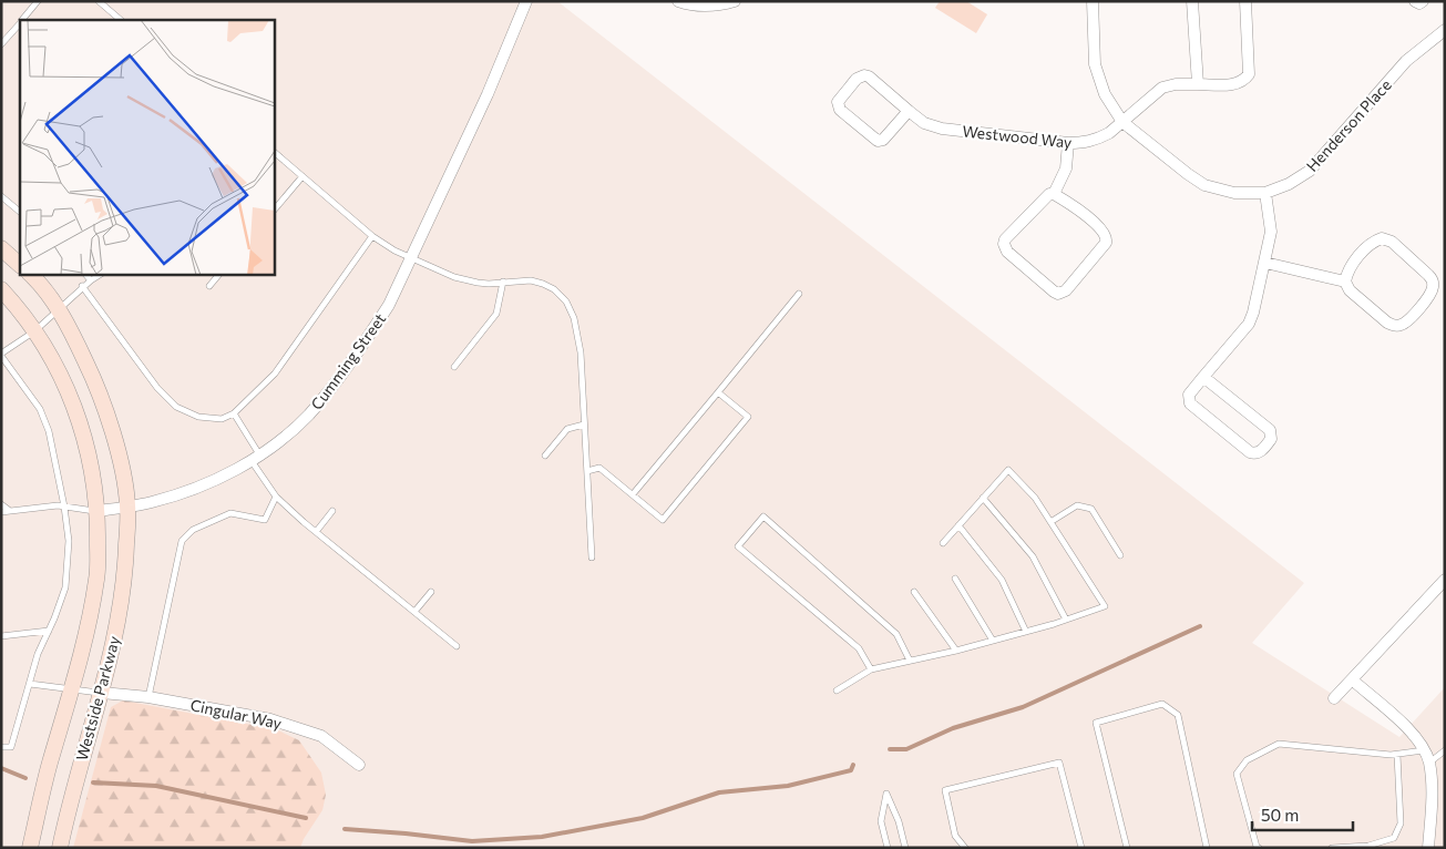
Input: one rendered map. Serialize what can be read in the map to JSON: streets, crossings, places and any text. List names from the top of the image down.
{
  "streets": {
    "main road": ["Westside Parkway"],
    "street": [
      "Henderson Place",
      "Westwood Way",
      "Cumming Street",
      "Cingular Way"
    ]
  },
  "crossings": [
    ["Henderson Place", "Westwood Way"],
    ["Cumming Street", "Westside Parkway"],
    ["Westside Parkway", "Cingular Way"]
  ],
  "scale_bar": "50 m"
}
